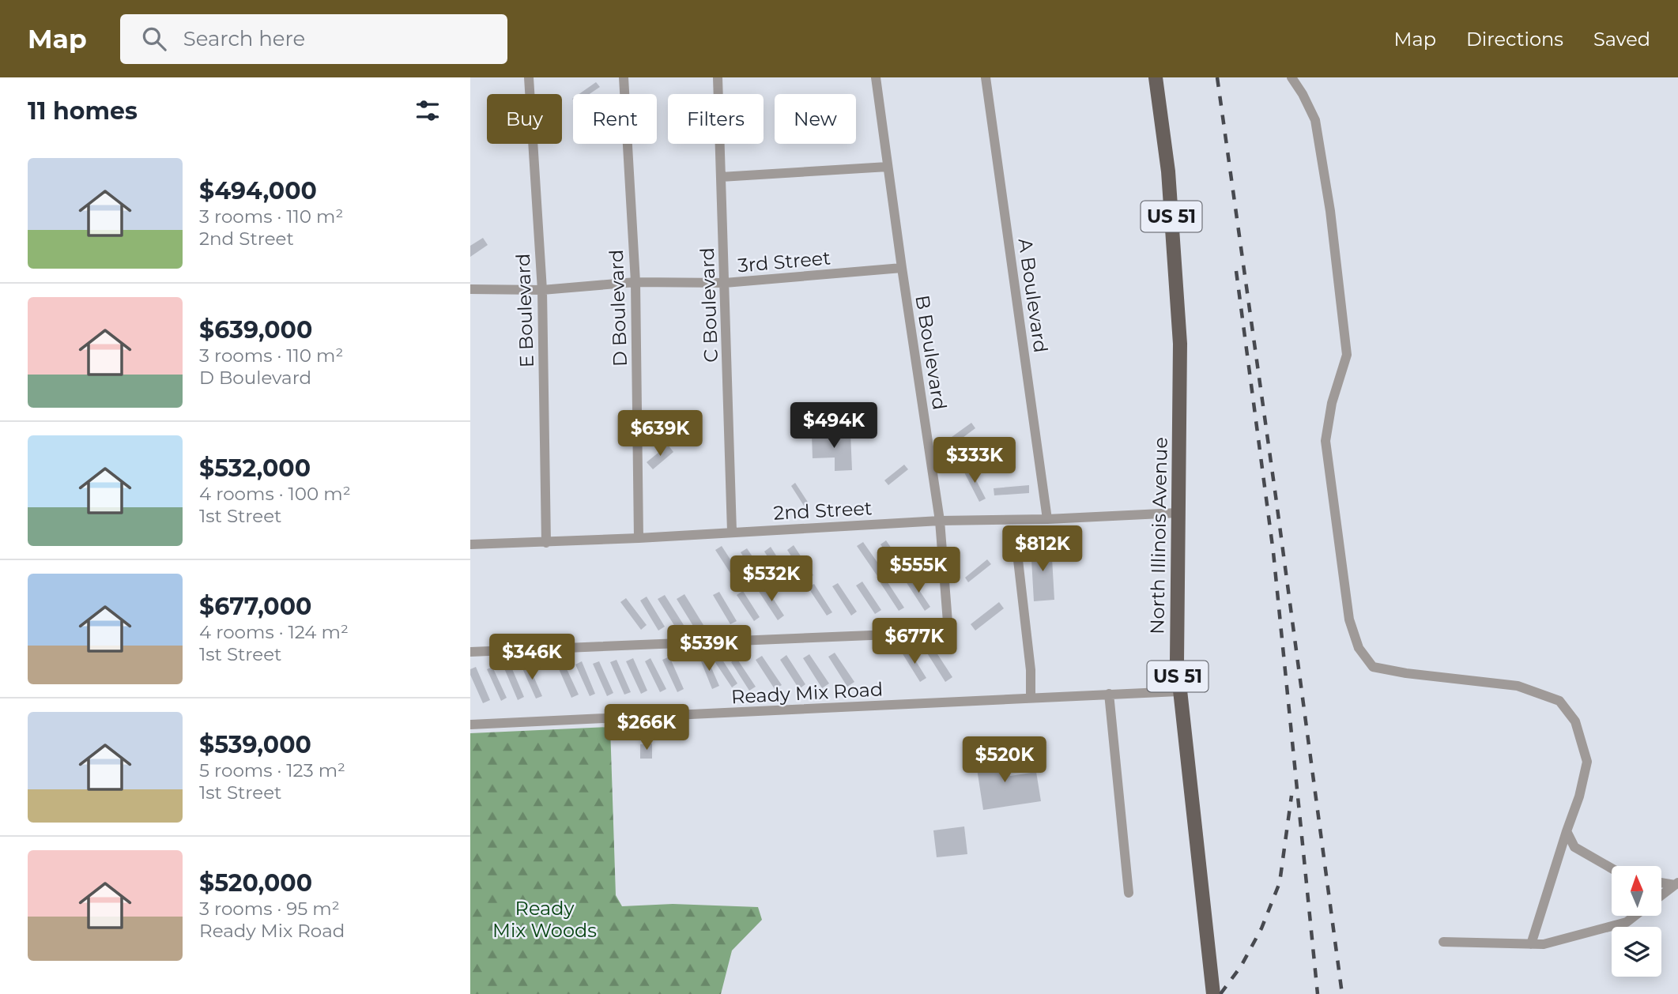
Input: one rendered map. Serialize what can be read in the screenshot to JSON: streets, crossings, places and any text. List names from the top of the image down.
{
  "streets": {
    "main road": ["US 51", "North Illinois Avenue"],
    "street": [
      "3rd Street",
      "A Boulevard",
      "C Boulevard",
      "D Boulevard",
      "E Boulevard",
      "B Boulevard",
      "2nd Street",
      "Ready Mix Road"
    ]
  },
  "crossings": [
    ["3rd Street", "C Boulevard"],
    ["3rd Street", "D Boulevard"],
    ["3rd Street", "E Boulevard"],
    ["3rd Street", "B Boulevard"],
    ["A Boulevard", "2nd Street"],
    ["C Boulevard", "2nd Street"],
    ["D Boulevard", "2nd Street"],
    ["E Boulevard", "2nd Street"],
    ["B Boulevard", "2nd Street"],
    ["2nd Street", "North Illinois Avenue"],
    ["North Illinois Avenue", "Ready Mix Road"]
  ],
  "parks": ["Ready Mix Woods"],
  "north": "top",
  "page": {
    "header": "Map",
    "search": "Search here",
    "nav": ["Map", "Directions", "Saved"],
    "heading": "11 homes",
    "chip": [
      "Buy",
      "Rent",
      "Filters",
      "New"
    ],
    "list": [
      {
        "name": "$494,000",
        "note": "3 rooms · 110 m² · 2nd Street"
      },
      {
        "name": "$639,000",
        "note": "3 rooms · 110 m² · D Boulevard"
      },
      {
        "name": "$532,000",
        "note": "4 rooms · 100 m² · 1st Street"
      },
      {
        "name": "$677,000",
        "note": "4 rooms · 124 m² · 1st Street"
      },
      {
        "name": "$539,000",
        "note": "5 rooms · 123 m² · 1st Street"
      },
      {
        "name": "$520,000",
        "note": "3 rooms · 95 m² · Ready Mix Road"
      }
    ],
    "price": [
      "$494K",
      "$639K",
      "$333K",
      "$812K",
      "$555K",
      "$532K",
      "$677K",
      "$539K",
      "$346K",
      "$266K",
      "$520K"
    ]
  }
}
